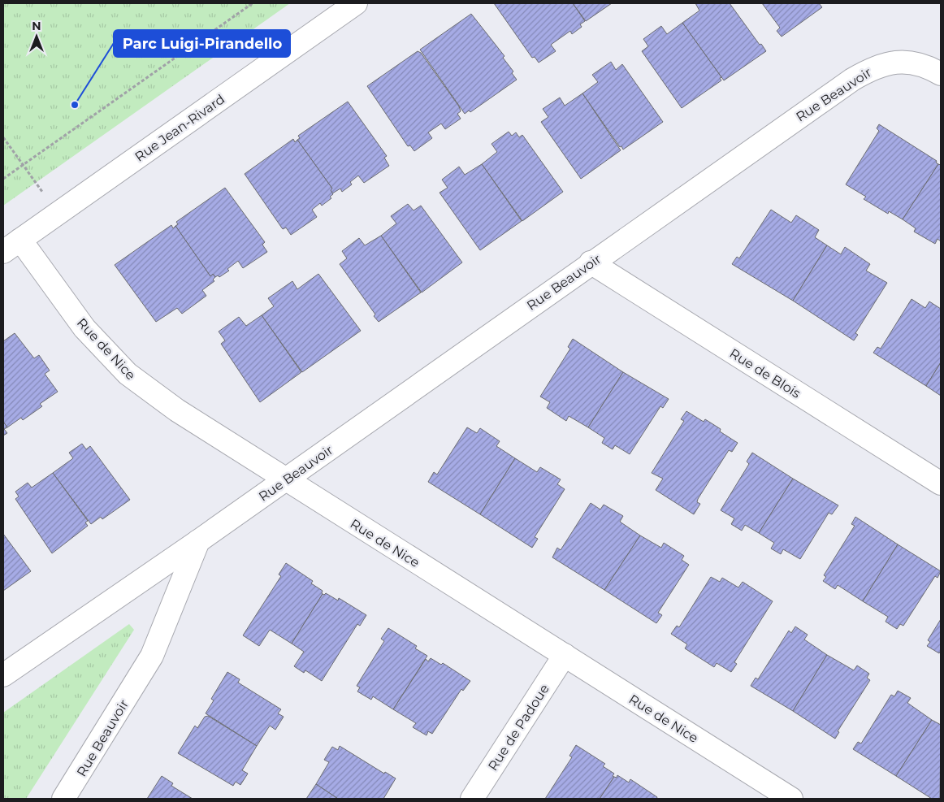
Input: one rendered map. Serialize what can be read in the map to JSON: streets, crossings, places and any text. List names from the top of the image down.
{
  "streets": {
    "street": [
      "Rue Beauvoir",
      "Rue Jean-Rivard",
      "Rue de Nice",
      "Rue de Blois",
      "Rue de Padoue"
    ]
  },
  "crossings": [
    ["Rue Beauvoir", "Rue de Nice"],
    ["Rue Beauvoir", "Rue de Blois"],
    ["Rue Jean-Rivard", "Rue de Nice"],
    ["Rue de Nice", "Rue de Padoue"]
  ],
  "places": ["Parc Luigi-Pirandello"],
  "north": "top"
}
